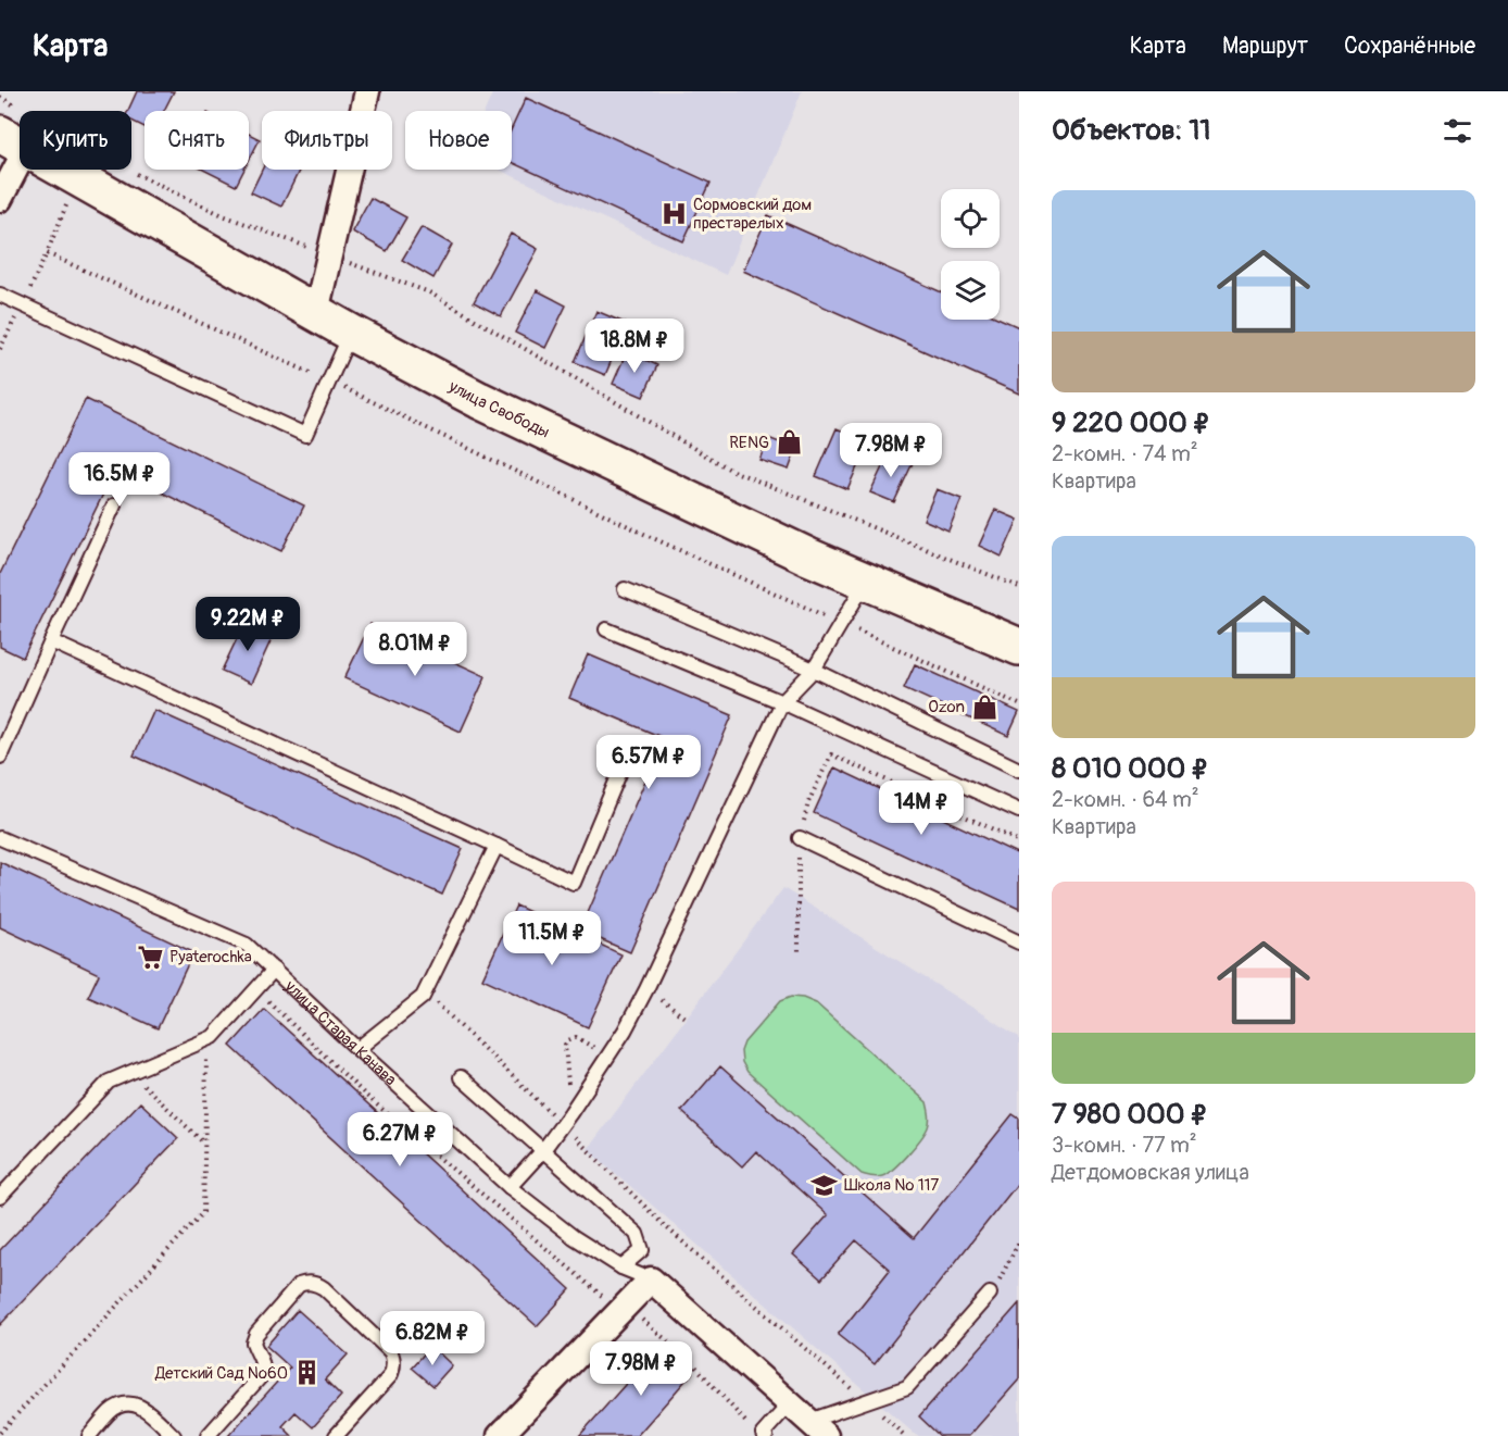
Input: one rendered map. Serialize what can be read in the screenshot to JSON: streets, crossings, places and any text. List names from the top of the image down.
{
  "streets": {
    "main road": ["улица Свободы"],
    "street": ["улица Старая Канава"]
  },
  "places": {
    "hospital": ["Сормовский дом престарелых"],
    "shop": ["RENG", "Ozon"],
    "supermarket": ["Pyaterochka"],
    "school or university": ["Школа № 117"],
    "building": ["Детский Сад №60"]
  },
  "page": {
    "header": "Карта",
    "nav": ["Карта", "Маршрут", "Сохранённые"],
    "heading": "Объектов: 11",
    "chip": [
      "Купить",
      "Снять",
      "Фильтры",
      "Новое"
    ],
    "list": [
      {
        "name": "9 220 000 ₽",
        "note": "2-комн. · 74 m² · Квартира"
      },
      {
        "name": "8 010 000 ₽",
        "note": "2-комн. · 64 m² · Квартира"
      },
      {
        "name": "7 980 000 ₽",
        "note": "3-комн. · 77 m² · Детдомовская улица"
      }
    ],
    "price": [
      "18.8M ₽",
      "7.98M ₽",
      "16.5M ₽",
      "9.22M ₽",
      "8.01M ₽",
      "6.57M ₽",
      "14M ₽",
      "11.5M ₽",
      "6.27M ₽",
      "6.82M ₽",
      "7.98M ₽"
    ]
  }
}
